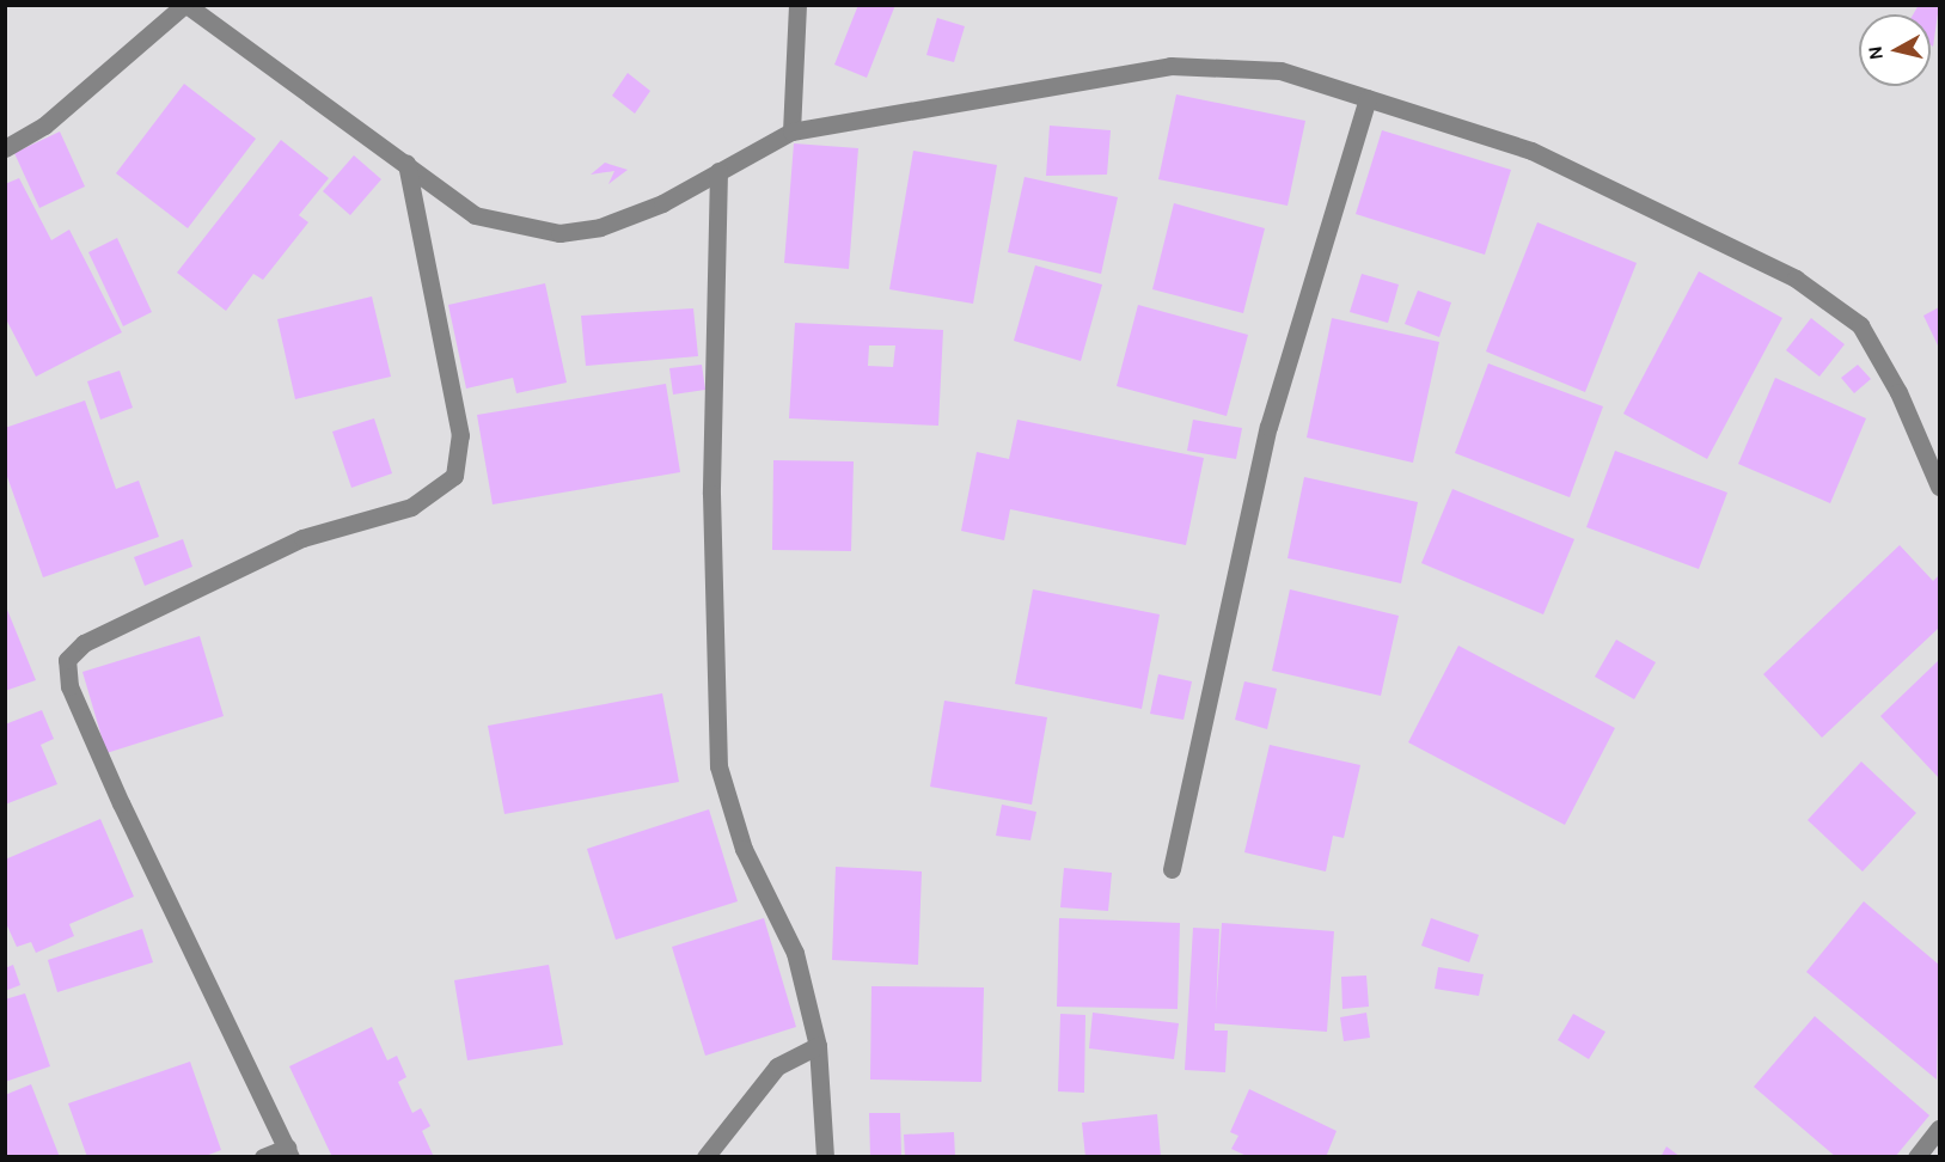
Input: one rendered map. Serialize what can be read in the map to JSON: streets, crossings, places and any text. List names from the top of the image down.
{
  "north": "left"
}
